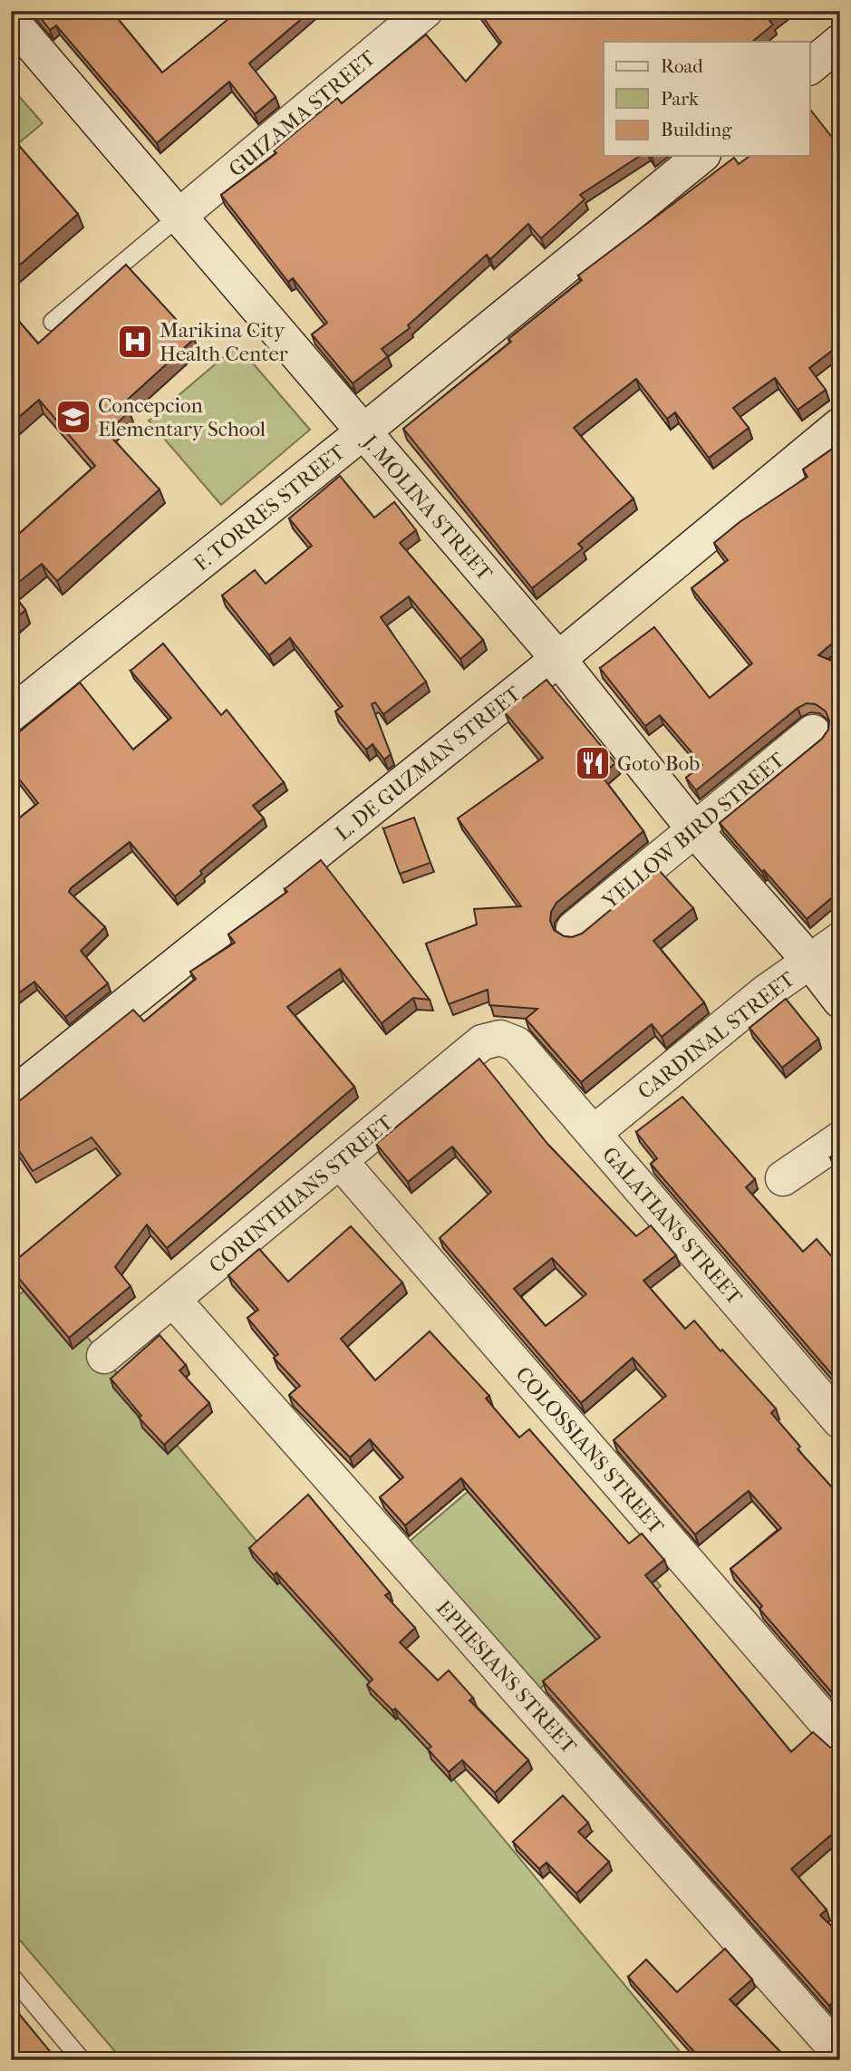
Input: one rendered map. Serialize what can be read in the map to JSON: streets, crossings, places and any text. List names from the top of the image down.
{
  "streets": {
    "street": [
      "GUIZAMA STREET",
      "F. TORRES STREET",
      "J. MOLINA STREET",
      "L. DE GUZMAN STREET",
      "YELLOW BIRD STREET",
      "CARDINAL STREET",
      "CORINTHIANS STREET",
      "GALATIANS STREET",
      "COLOSSIANS STREET",
      "EPHESIANS STREET"
    ]
  },
  "crossings": [
    ["GUIZAMA STREET", "J. MOLINA STREET"],
    ["F. TORRES STREET", "J. MOLINA STREET"],
    ["J. MOLINA STREET", "L. DE GUZMAN STREET"],
    ["J. MOLINA STREET", "YELLOW BIRD STREET"],
    ["J. MOLINA STREET", "CARDINAL STREET"],
    ["CARDINAL STREET", "GALATIANS STREET"],
    ["CORINTHIANS STREET", "GALATIANS STREET"],
    ["CORINTHIANS STREET", "COLOSSIANS STREET"],
    ["CORINTHIANS STREET", "EPHESIANS STREET"]
  ],
  "places": {
    "hospital": ["Marikina City Health Center"],
    "school or university": ["Concepcion Elementary School"],
    "restaurant": ["Goto Bob"]
  },
  "legend": ["Road", "Park", "Building"]
}
